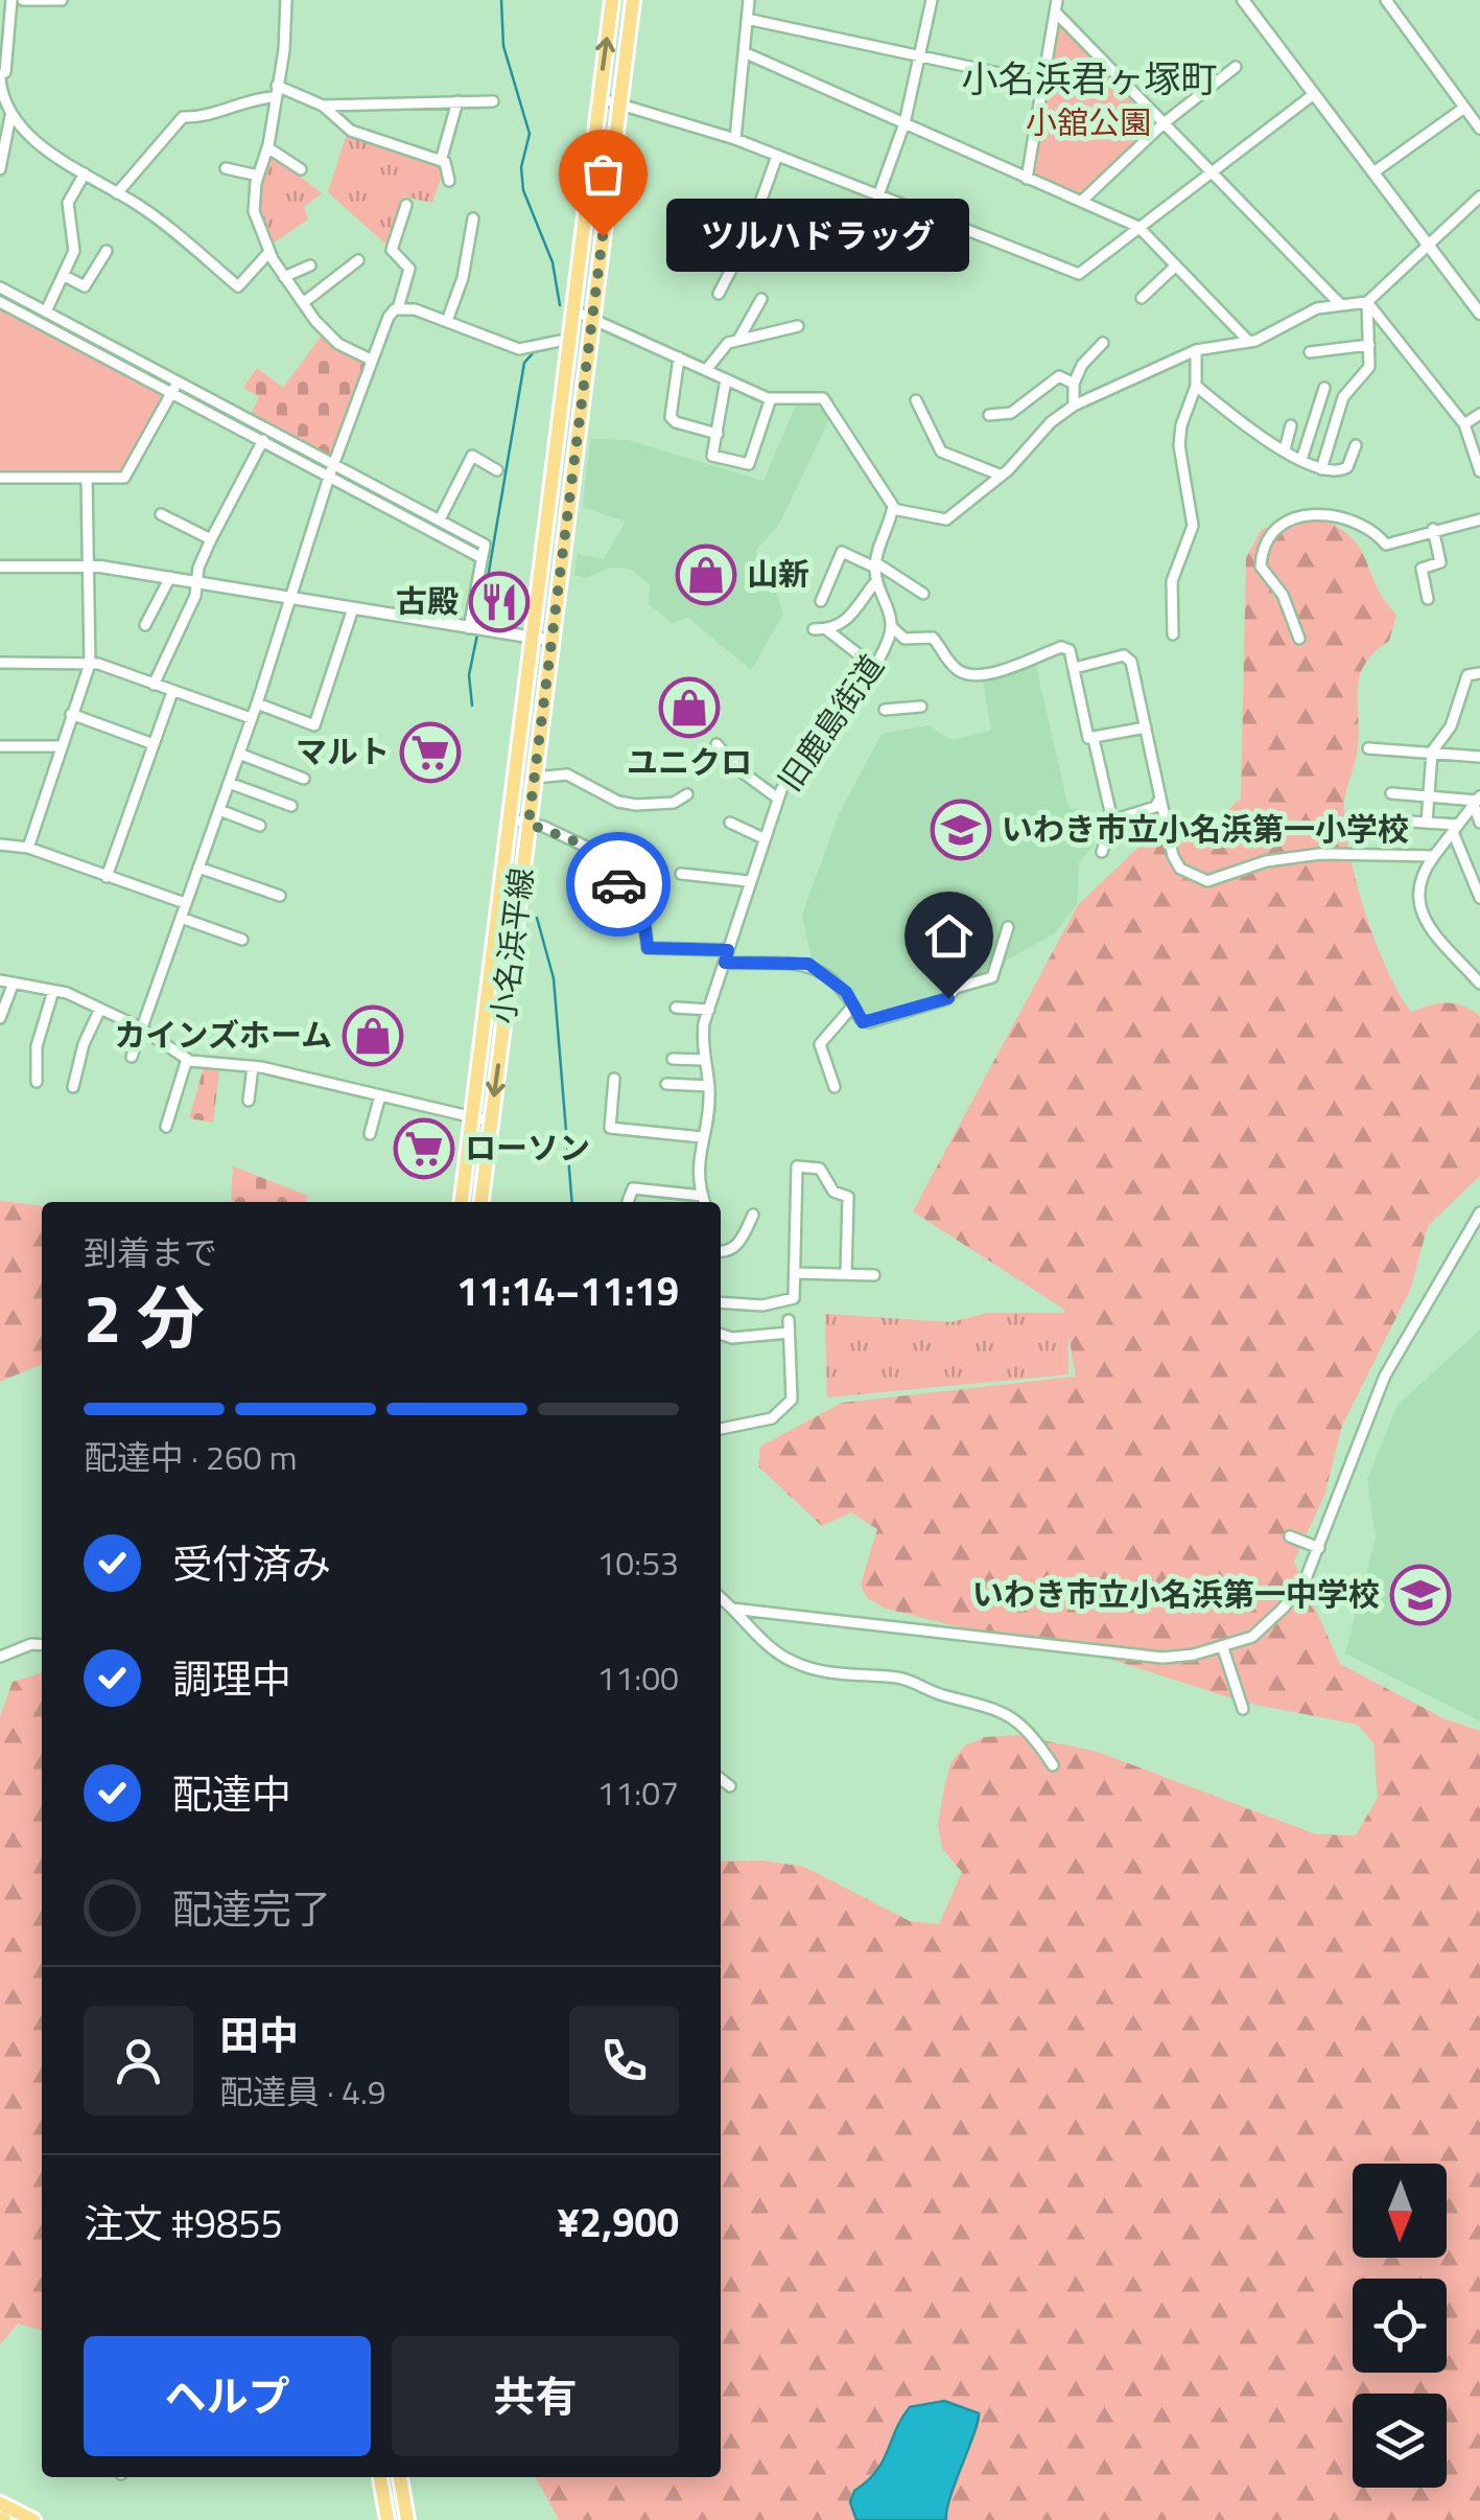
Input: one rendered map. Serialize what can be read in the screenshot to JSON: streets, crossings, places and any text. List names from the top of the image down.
{
  "streets": {
    "main road": ["小名浜平線"],
    "street": ["旧鹿島街道"]
  },
  "districts": ["小名浜君ヶ塚町"],
  "parks": ["小舘公園"],
  "places": {
    "other": ["ツルハドラッグ"],
    "shop": ["山新", "ユニクロ", "カインズホーム"],
    "restaurant": ["古殿"],
    "supermarket": ["マルト", "ローソン"],
    "school or university": ["いわき市立小名浜第一小学校", "いわき市立小名浜第一中学校"]
  },
  "north": "bottom",
  "page": {
    "bubble": "ツルハドラッグ",
    "heading": ["2 分", "到着まで", "11:14–11:19"],
    "panel": [
      "田中",
      "配達員 · 4.9",
      "注文 #9855",
      "¥2,900"
    ],
    "bar": "配達中 · 260 m",
    "list": [
      ["受付済み", "10:53"],
      ["調理中", "11:00"],
      ["配達中", "11:07"],
      "配達完了"
    ],
    "buttons": ["ヘルプ", "共有"]
  }
}
